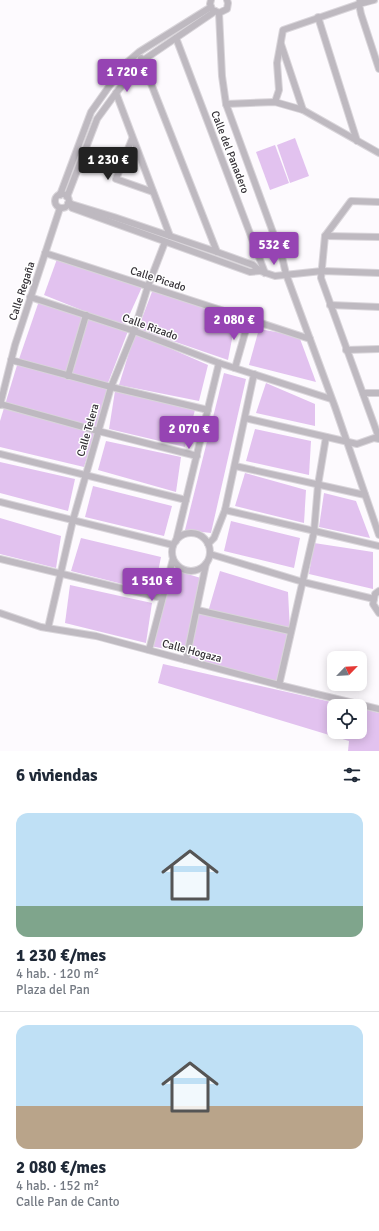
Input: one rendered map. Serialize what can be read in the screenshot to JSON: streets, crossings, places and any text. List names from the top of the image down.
{
  "streets": {
    "street": [
      "Calle del Panadero",
      "Calle Picado",
      "Calle Regaña",
      "Calle Rizado",
      "Calle Telera",
      "Calle Hogaza"
    ]
  },
  "crossings": [
    ["Calle Picado", "Calle Regaña"],
    ["Calle Picado", "Calle Telera"],
    ["Calle Regaña", "Calle Rizado"],
    ["Calle Rizado", "Calle Telera"],
    ["Calle Telera", "Calle Hogaza"]
  ],
  "north": "top right",
  "page": {
    "price": [
      "1 720 €",
      "1 230 €",
      "532 €",
      "2 080 €",
      "2 070 €",
      "1 510 €"
    ],
    "heading": "6 viviendas",
    "list": [
      {
        "name": "1 230 €/mes",
        "note": "4 hab. · 120 m² · Plaza del Pan"
      },
      {
        "name": "2 080 €/mes",
        "note": "4 hab. · 152 m² · Calle Pan de Canto"
      }
    ]
  }
}
